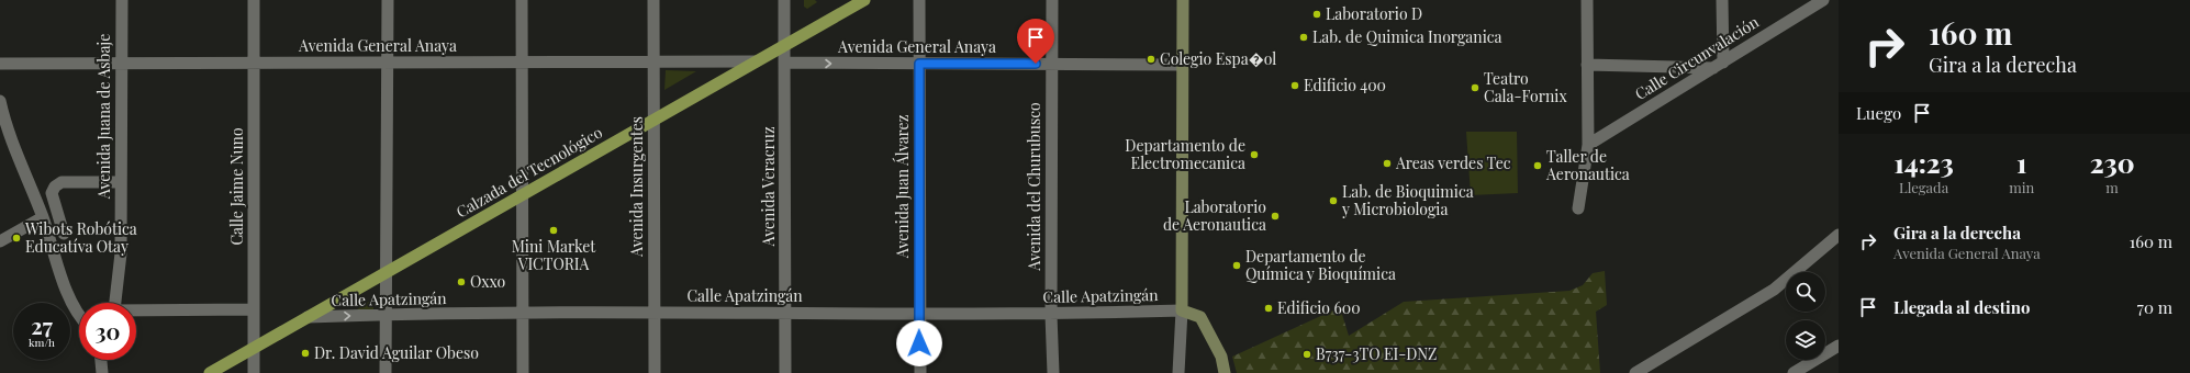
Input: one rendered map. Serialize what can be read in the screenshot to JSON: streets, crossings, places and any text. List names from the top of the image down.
{
  "streets": {
    "main road": ["Calzada del Tecnológico"],
    "street": [
      "Avenida General Anaya",
      "Calle Circunvalación",
      "Avenida Juana de Asbaje",
      "Calle Jaime Nuno",
      "Avenida Insurgentes",
      "Avenida Veracruz",
      "Avenida Juan Álvarez",
      "Avenida del Churubusco",
      "Calle Apatzingán"
    ]
  },
  "crossings": [
    ["Avenida General Anaya", "Avenida Juana de Asbaje"],
    ["Avenida General Anaya", "Calzada del Tecnológico"],
    ["Avenida General Anaya", "Calle Jaime Nuno"],
    ["Avenida General Anaya", "Avenida Insurgentes"],
    ["Avenida General Anaya", "Avenida Veracruz"],
    ["Avenida General Anaya", "Avenida Juan Álvarez"],
    ["Avenida General Anaya", "Avenida del Churubusco"],
    ["Calzada del Tecnológico", "Calle Jaime Nuno"],
    ["Calzada del Tecnológico", "Avenida Insurgentes"],
    ["Calzada del Tecnológico", "Avenida Veracruz"],
    ["Calzada del Tecnológico", "Calle Apatzingán"],
    ["Avenida Insurgentes", "Calle Apatzingán"],
    ["Avenida Veracruz", "Calle Apatzingán"],
    ["Avenida Juan Álvarez", "Calle Apatzingán"],
    ["Avenida del Churubusco", "Calle Apatzingán"]
  ],
  "places": [
    "Laboratorio D",
    "Lab. de Quimica Inorganica",
    "Colegio Espa�ol",
    "Edificio 400",
    "Teatro Cala-Fornix",
    "Departamento de Electromecanica",
    "Areas verdes Tec",
    "Taller de Aeronautica",
    "Lab. de Bioquimica y Microbiologia",
    "Laboratorio de Aeronautica",
    "Mini Market VICTORIA",
    "Wibots Robótica Educatíva Otay",
    "Departamento de Química y Bioquímica",
    "Oxxo",
    "Edificio 600",
    "Dr. David Aguilar Obeso",
    "B737-3TO EI-DNZ"
  ],
  "page": {
    "turn": ["160 m", "Gira a la derecha"],
    "then": "Luego",
    "eta": [
      "14:23",
      "Llegada",
      "1",
      "min",
      "230",
      "m"
    ],
    "list": [
      {
        "name": "Gira a la derecha",
        "note": "Avenida General Anaya",
        "value": "160 m"
      },
      {
        "name": "Llegada al destino",
        "value": "70 m"
      }
    ],
    "speed": "27 km/h",
    "limit": "30"
  }
}
